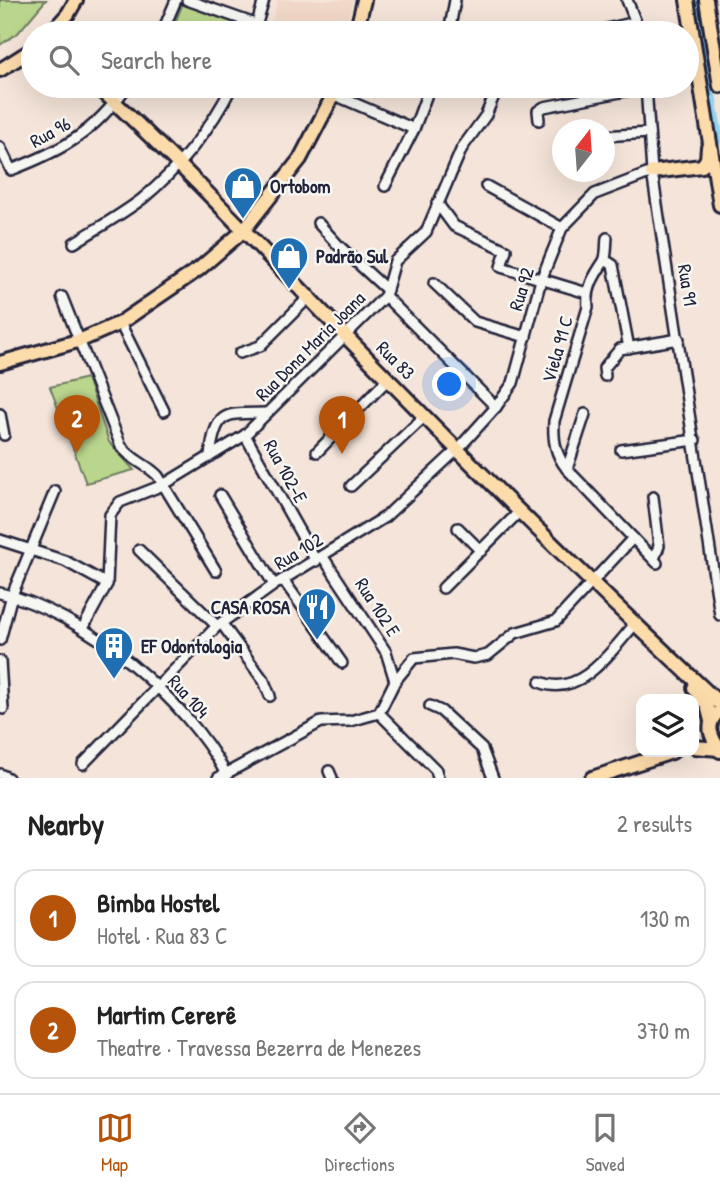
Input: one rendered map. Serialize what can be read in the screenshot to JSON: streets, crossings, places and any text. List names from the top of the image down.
{
  "streets": {
    "main road": ["Rua 83"],
    "street": [
      "Rua 96",
      "Rua 91",
      "Rua 92",
      "Rua Dona Maria Joana",
      "Viela 91 C",
      "Rua 102-E",
      "Rua 102",
      "Rua 102 E",
      "Rua 104"
    ]
  },
  "crossings": [
    ["Rua 96", "Rua 83"],
    ["Rua 91", "Rua 92"],
    ["Rua 92", "Rua 83"],
    ["Rua 92", "Rua 102"],
    ["Rua Dona Maria Joana", "Rua 83"],
    ["Rua Dona Maria Joana", "Rua 102-E"],
    ["Rua 83", "Rua 102"],
    ["Rua 102-E", "Rua 102"],
    ["Rua 102-E", "Rua 102 E"],
    ["Rua 102", "Rua 102 E"],
    ["Rua 102", "Rua 104"]
  ],
  "places": {
    "shop": ["Ortobom", "Padrão Sul"],
    "restaurant": ["CASA ROSA"],
    "building": ["EF Odontologia"]
  },
  "north": "top",
  "page": {
    "search": "Search here",
    "pins": ["2", "1"],
    "heading": ["Nearby", "2 results"],
    "list": [
      {
        "mark": "1",
        "name": "Bimba Hostel",
        "note": "Hotel · Rua 83 C",
        "value": "130 m"
      },
      {
        "mark": "2",
        "name": "Martim Cererê",
        "note": "Theatre · Travessa Bezerra de Menezes",
        "value": "370 m"
      }
    ],
    "nav": ["Map", "Directions", "Saved"]
  }
}
